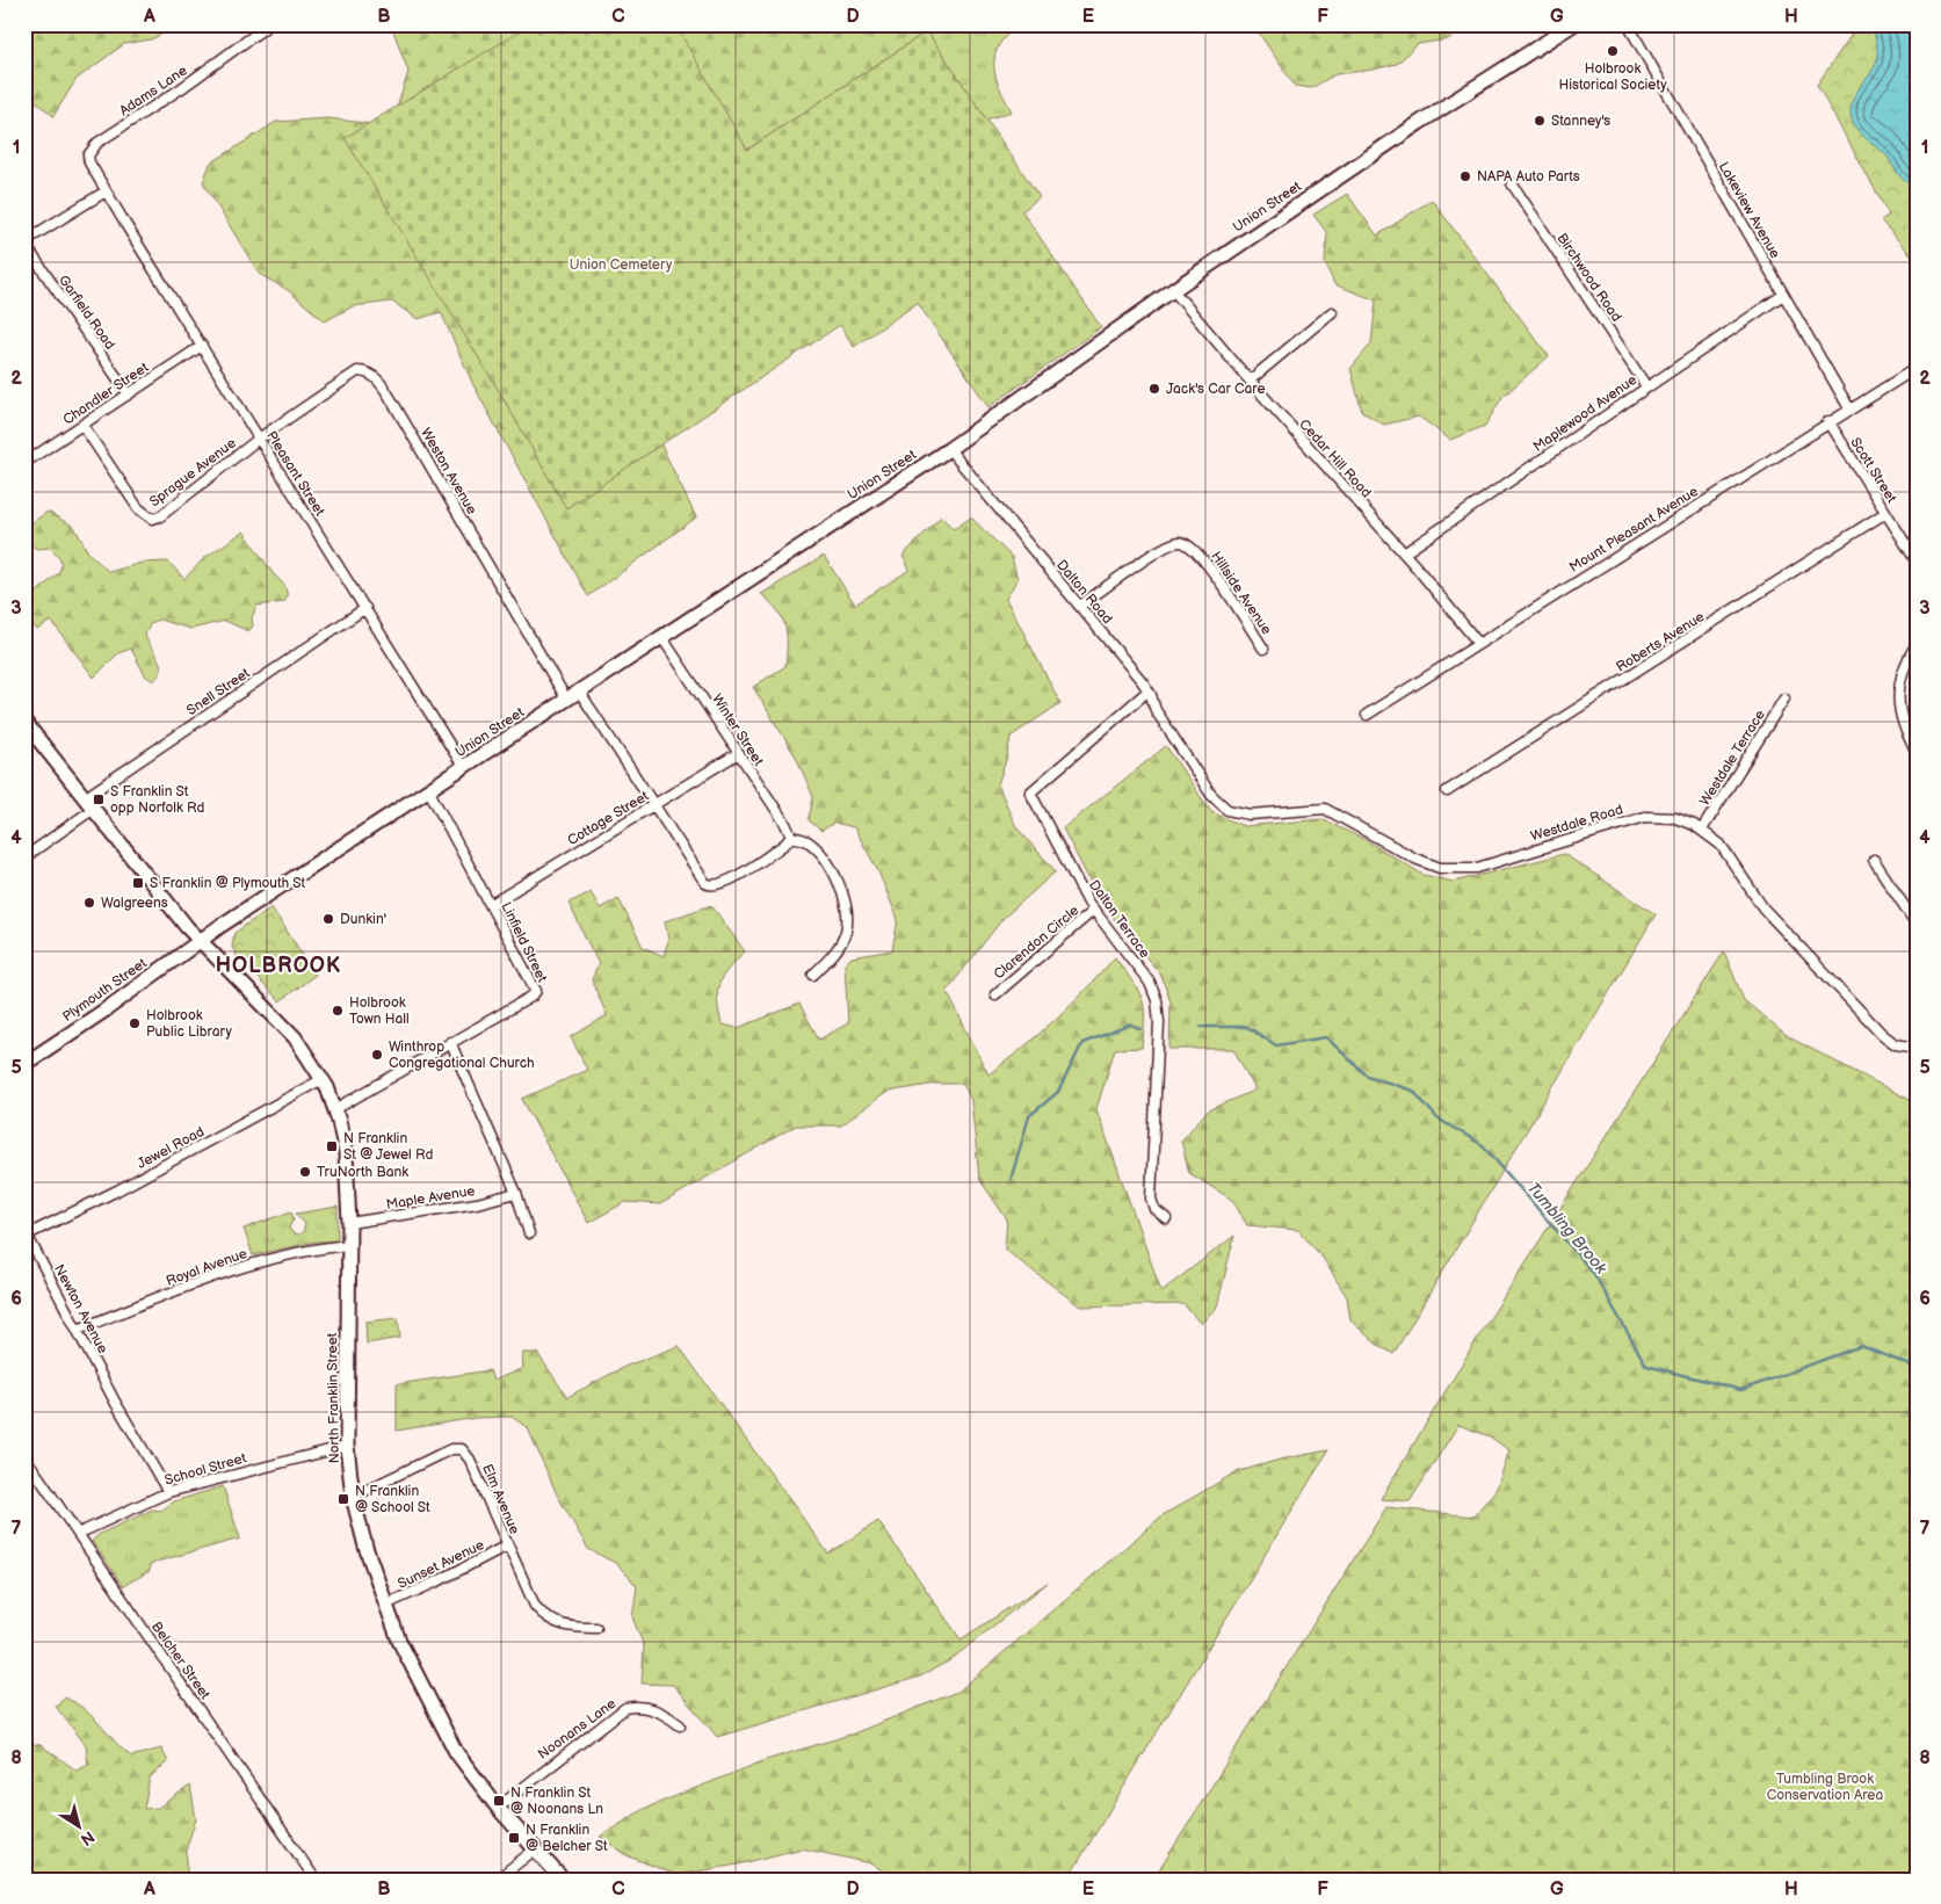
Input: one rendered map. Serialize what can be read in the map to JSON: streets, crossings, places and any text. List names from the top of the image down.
{
  "streets": {
    "main road": ["Union Street", "Plymouth Street", "North Franklin Street"],
    "street": [
      "Adams Lane",
      "Lakeview Avenue",
      "Birchwood Road",
      "Garfield Road",
      "Chandler Street",
      "Maplewood Avenue",
      "Cedar Hill Road",
      "Scott Street",
      "Weston Avenue",
      "Sprague Avenue",
      "Pleasant Street",
      "Mount Pleasant Avenue",
      "Dalton Road",
      "Hillside Avenue",
      "Roberts Avenue",
      "Snell Street",
      "Winter Street",
      "Westdale Terrace",
      "Cottage Street",
      "Westdale Road",
      "Dalton Terrace",
      "Linfield Street",
      "Clarendon Circle",
      "Jewel Road",
      "Maple Avenue",
      "Royal Avenue",
      "Newton Avenue",
      "School Street",
      "Elm Avenue",
      "Sunset Avenue",
      "Belcher Street",
      "Noonans Lane"
    ]
  },
  "crossings": [
    ["Adams Lane", "Pleasant Street"],
    ["Union Street", "Cedar Hill Road"],
    ["Union Street", "Weston Avenue"],
    ["Union Street", "Pleasant Street"],
    ["Union Street", "Dalton Road"],
    ["Union Street", "Winter Street"],
    ["Union Street", "Linfield Street"],
    ["Union Street", "Plymouth Street"],
    ["Union Street", "North Franklin Street"],
    ["Lakeview Avenue", "Maplewood Avenue"],
    ["Lakeview Avenue", "Mount Pleasant Avenue"],
    ["Birchwood Road", "Maplewood Avenue"],
    ["Garfield Road", "Chandler Street"],
    ["Chandler Street", "Sprague Avenue"],
    ["Chandler Street", "Pleasant Street"],
    ["Maplewood Avenue", "Cedar Hill Road"],
    ["Cedar Hill Road", "Mount Pleasant Avenue"],
    ["Scott Street", "Mount Pleasant Avenue"],
    ["Scott Street", "Roberts Avenue"],
    ["Weston Avenue", "Sprague Avenue"],
    ["Weston Avenue", "Pleasant Street"],
    ["Sprague Avenue", "Pleasant Street"],
    ["Pleasant Street", "Snell Street"],
    ["Dalton Road", "Hillside Avenue"],
    ["Dalton Road", "Westdale Road"],
    ["Dalton Road", "Dalton Terrace"],
    ["Snell Street", "North Franklin Street"],
    ["Winter Street", "Cottage Street"],
    ["Westdale Terrace", "Westdale Road"],
    ["Cottage Street", "Linfield Street"],
    ["Dalton Terrace", "Clarendon Circle"],
    ["Linfield Street", "North Franklin Street"],
    ["Plymouth Street", "North Franklin Street"],
    ["Jewel Road", "Newton Avenue"],
    ["Jewel Road", "North Franklin Street"],
    ["Maple Avenue", "North Franklin Street"],
    ["Royal Avenue", "Newton Avenue"],
    ["Royal Avenue", "North Franklin Street"],
    ["Newton Avenue", "School Street"],
    ["North Franklin Street", "School Street"],
    ["North Franklin Street", "Elm Avenue"],
    ["North Franklin Street", "Sunset Avenue"],
    ["North Franklin Street", "Noonans Lane"],
    ["School Street", "Belcher Street"],
    ["Elm Avenue", "Sunset Avenue"]
  ],
  "districts": ["HOLBROOK"],
  "water": ["Tumbling Brook"],
  "parks": ["Union Cemetery", "Tumbling Brook Conservation Area"],
  "places": {
    "other": [
      "Holbrook Historical Society",
      "Stanney's",
      "NAPA Auto Parts",
      "Jack's Car Care",
      "Walgreens",
      "Dunkin'",
      "Holbrook Town Hall",
      "Holbrook Public Library",
      "Winthrop Congregational Church",
      "TruNorth Bank"
    ],
    "transit": [
      "S Franklin St opp Norfolk Rd",
      "S Franklin @ Plymouth St",
      "N Franklin St @ Jewel Rd",
      "N Franklin @ School St",
      "N Franklin St @ Noonans Ln",
      "N Franklin @ Belcher St"
    ]
  },
  "north": "bottom right",
  "grid": {
    "columns": [
      "A",
      "B",
      "C",
      "D",
      "E",
      "F",
      "G",
      "H"
    ],
    "rows": [
      "1",
      "2",
      "3",
      "4",
      "5",
      "6",
      "7",
      "8"
    ]
  }
}
